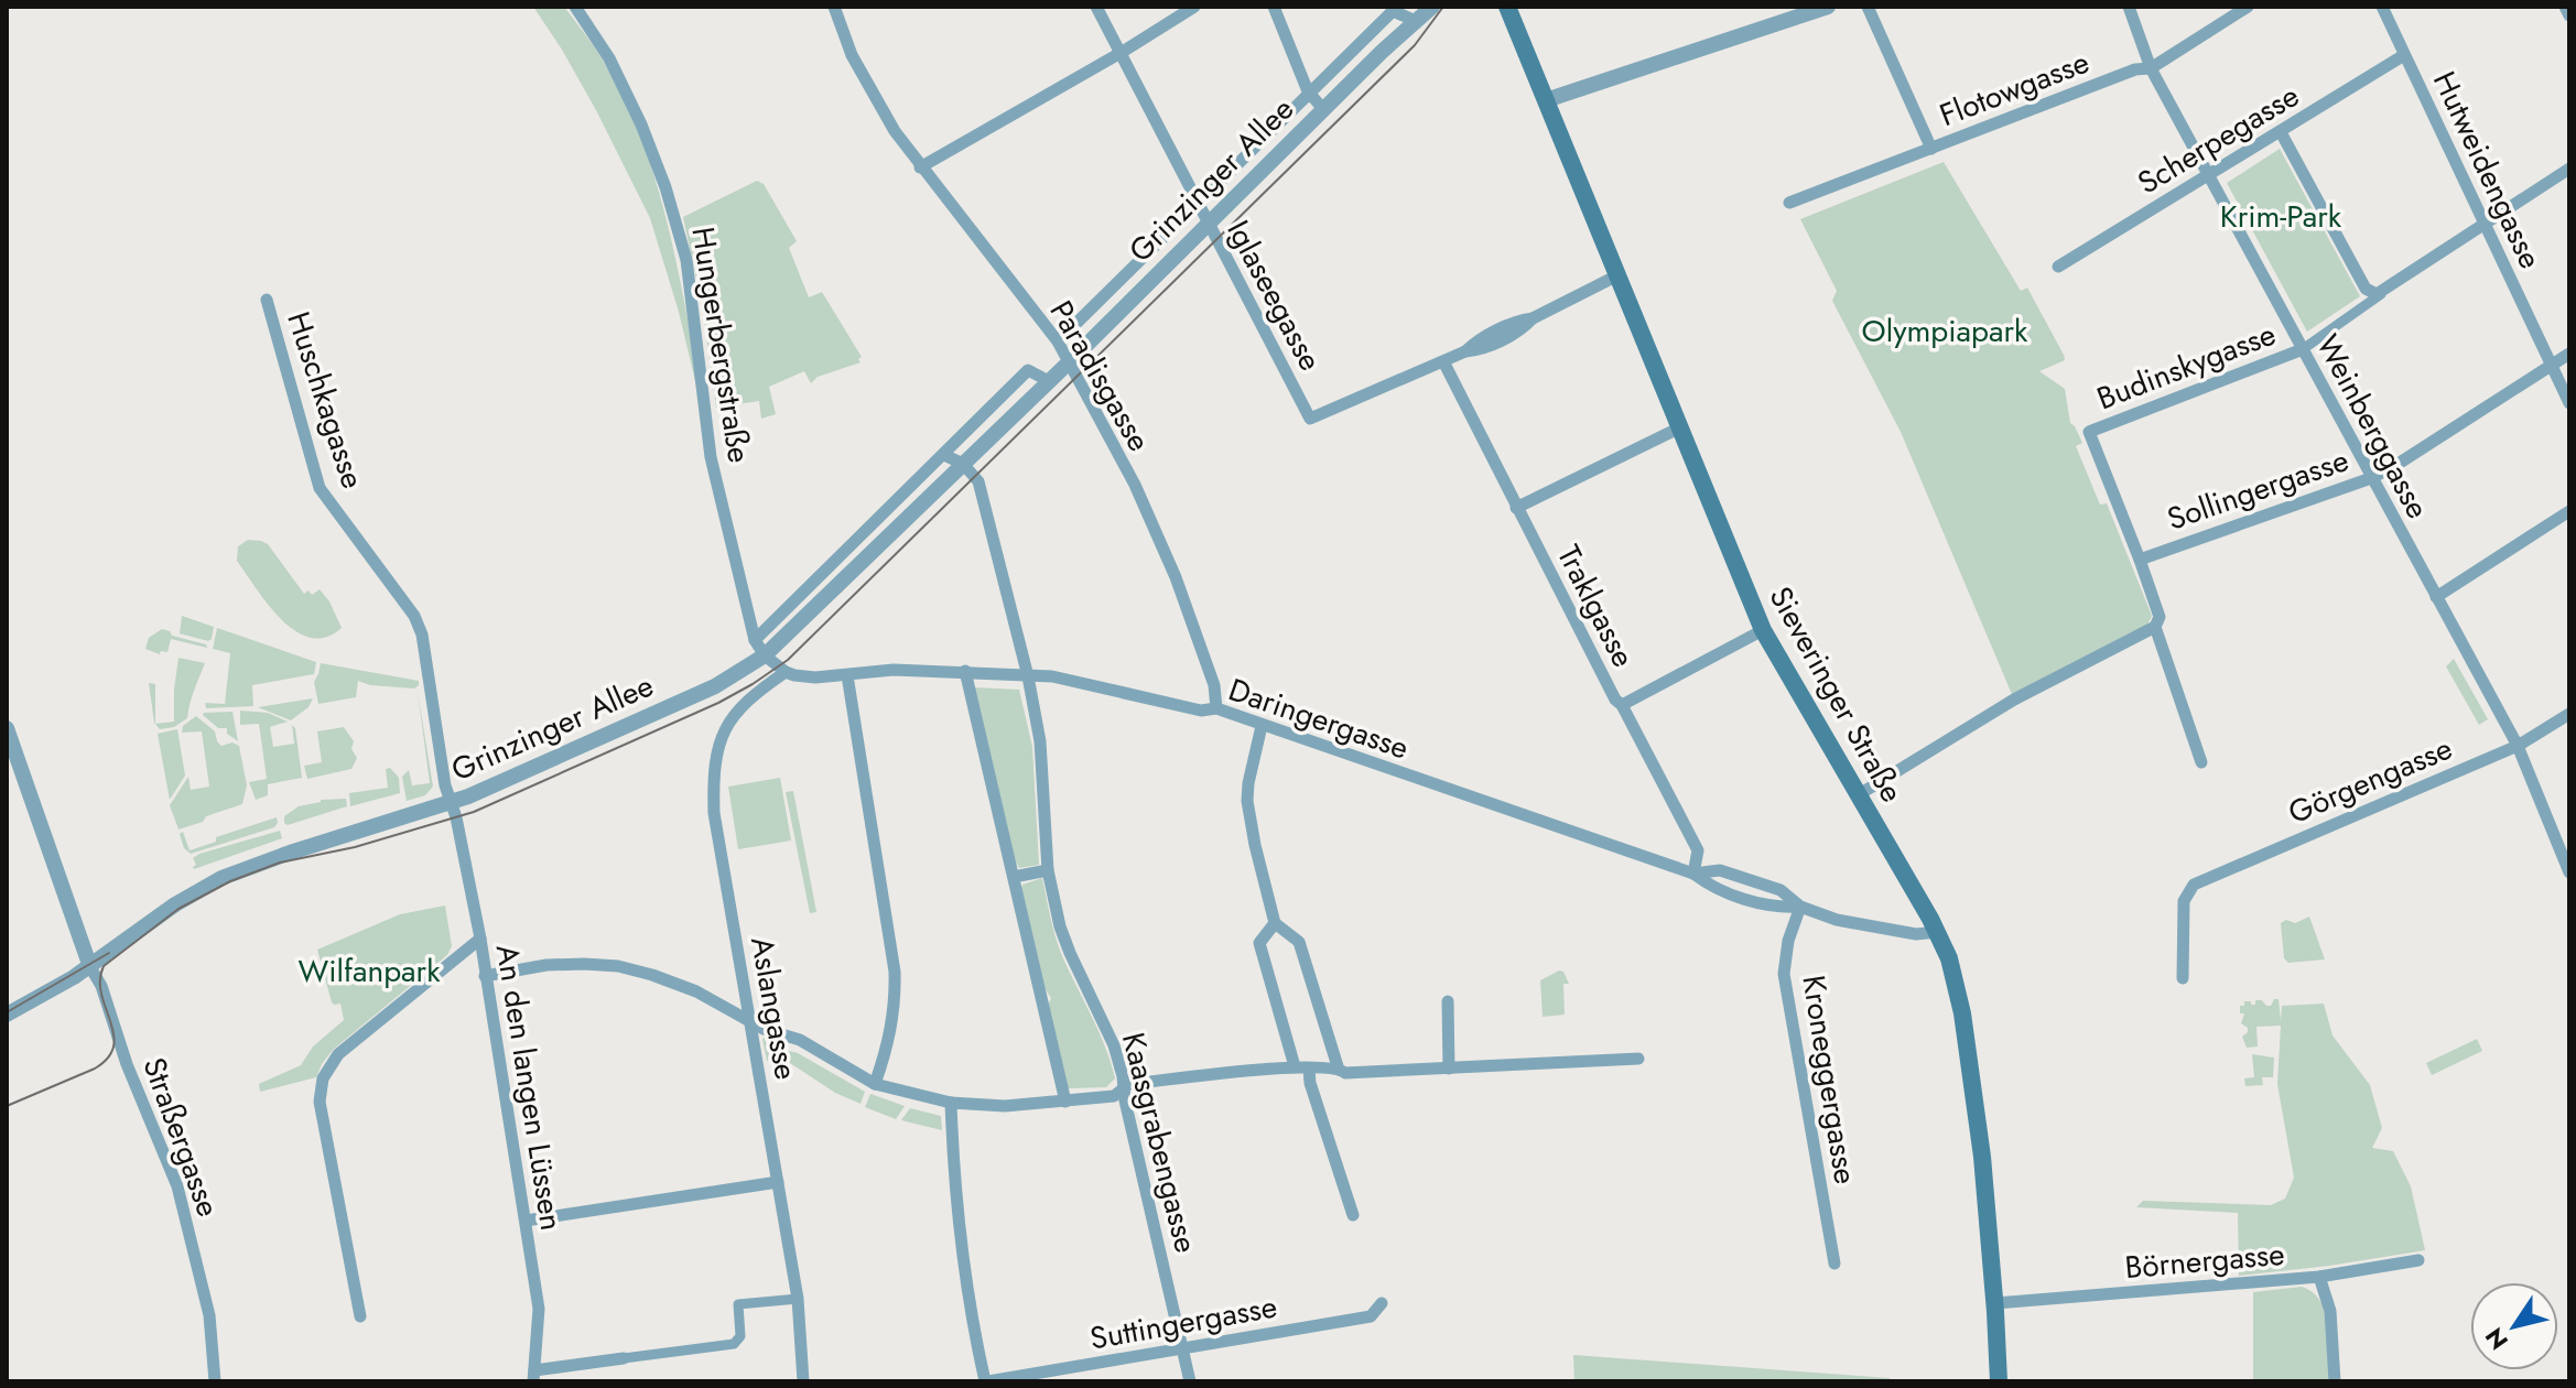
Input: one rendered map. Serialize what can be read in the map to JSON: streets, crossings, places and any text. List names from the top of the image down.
{
  "streets": {
    "main road": ["Sieveringer Straße"],
    "street": [
      "Flotowgasse",
      "Scherpegasse",
      "Hutweidengasse",
      "Grinzinger Allee",
      "Iglaseegasse",
      "Hungerbergstraße",
      "Budinskygasse",
      "Paradisgasse",
      "Huschkagasse",
      "Weinberggasse",
      "Sollingergasse",
      "Traklgasse",
      "Daringergasse",
      "Görgengasse",
      "Aslangasse",
      "Kroneggergasse",
      "An den langen Lüssen",
      "Straßergasse",
      "Kaasgrabengasse",
      "Börnergasse",
      "Suttingergasse"
    ]
  },
  "crossings": [
    ["Flotowgasse", "Weinberggasse"],
    ["Scherpegasse", "Hutweidengasse"],
    ["Scherpegasse", "Weinberggasse"],
    ["Hutweidengasse", "Sollingergasse"],
    ["Grinzinger Allee", "Iglaseegasse"],
    ["Grinzinger Allee", "Hungerbergstraße"],
    ["Grinzinger Allee", "Paradisgasse"],
    ["Grinzinger Allee", "Huschkagasse"],
    ["Grinzinger Allee", "An den langen Lüssen"],
    ["Grinzinger Allee", "Straßergasse"],
    ["Grinzinger Allee", "Kaasgrabengasse"],
    ["Iglaseegasse", "Traklgasse"],
    ["Budinskygasse", "Weinberggasse"],
    ["Budinskygasse", "Sollingergasse"],
    ["Paradisgasse", "Daringergasse"],
    ["Huschkagasse", "An den langen Lüssen"],
    ["Weinberggasse", "Sollingergasse"],
    ["Weinberggasse", "Görgengasse"],
    ["Traklgasse", "Daringergasse"],
    ["Sieveringer Straße", "Daringergasse"],
    ["Sieveringer Straße", "Börnergasse"],
    ["Daringergasse", "Aslangasse"],
    ["Daringergasse", "Kroneggergasse"],
    ["Daringergasse", "Kaasgrabengasse"],
    ["Kaasgrabengasse", "Suttingergasse"]
  ],
  "parks": ["Krim-Park", "Olympiapark", "Wilfanpark"],
  "north": "bottom left"
}
